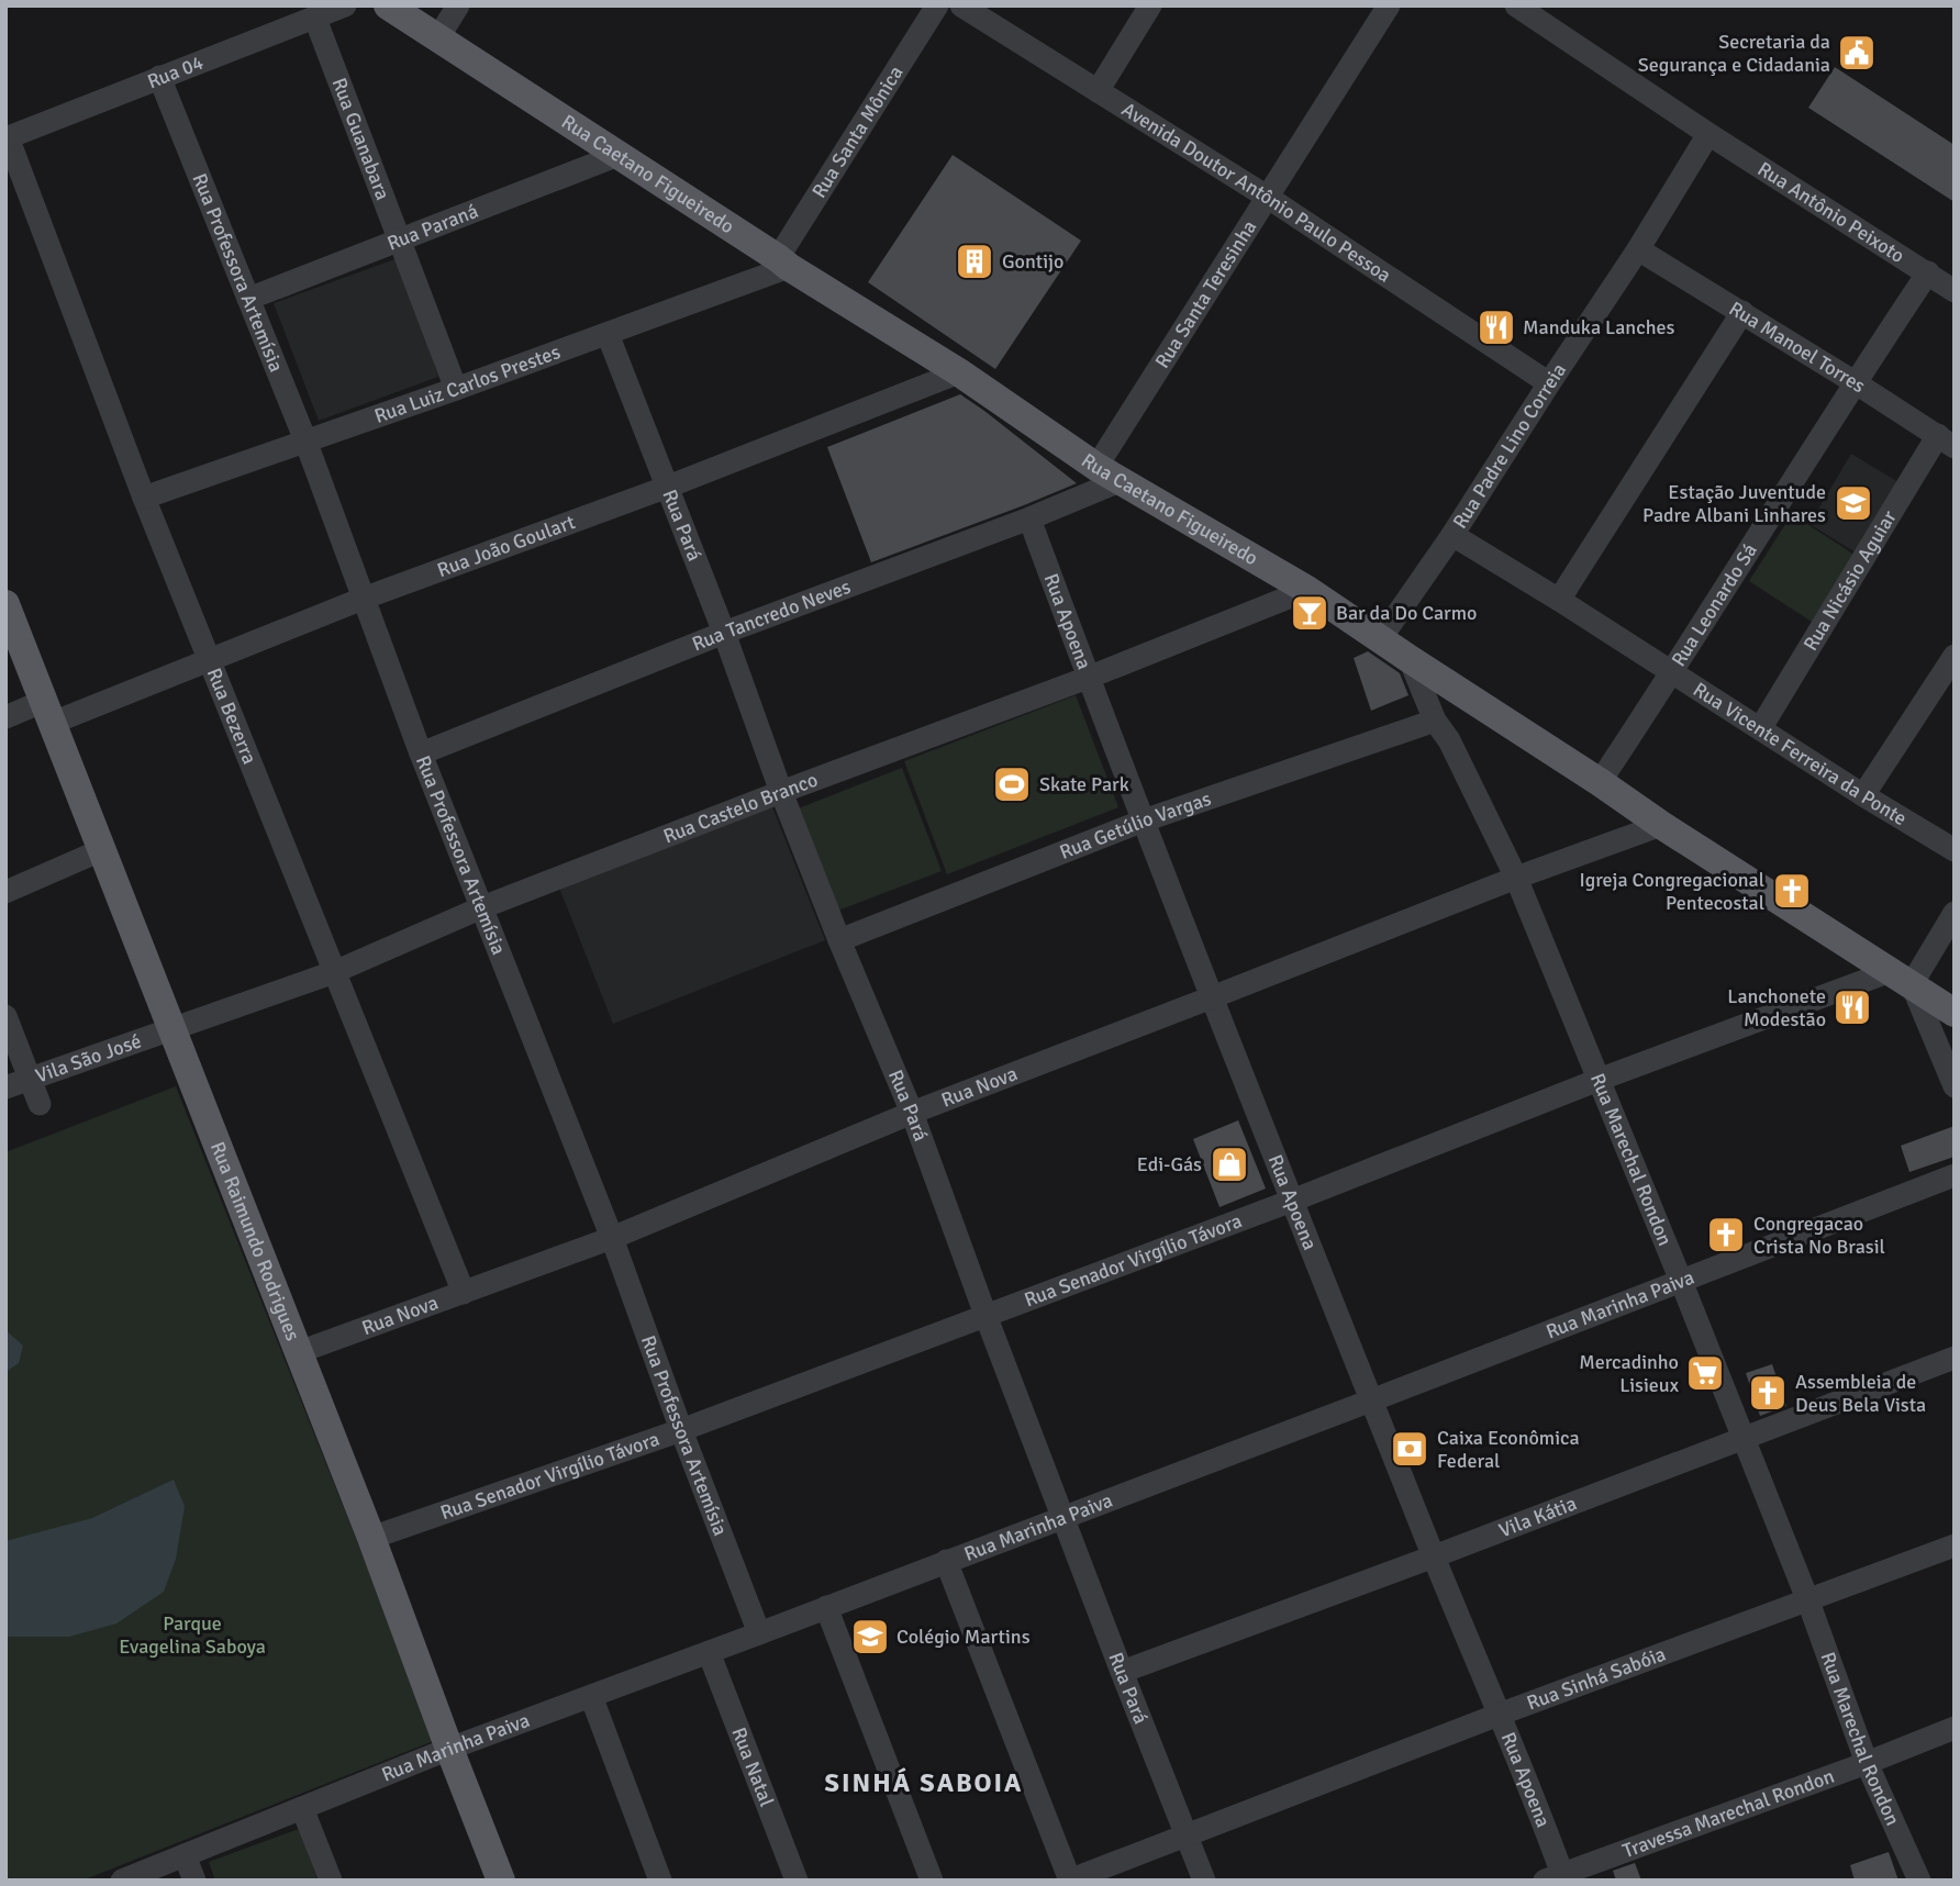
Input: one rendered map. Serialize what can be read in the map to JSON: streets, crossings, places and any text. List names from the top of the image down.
{
  "streets": {
    "main road": ["Rua Caetano Figueiredo", "Rua Raimundo Rodrigues"],
    "street": [
      "Rua 04",
      "Rua Santa Mônica",
      "Rua Guanabara",
      "Avenida Doutor Antônio Paulo Pessoa",
      "Rua Antônio Peixoto",
      "Rua Paraná",
      "Rua Professora Artemísia",
      "Rua Santa Teresinha",
      "Rua Manoel Torres",
      "Rua Luiz Carlos Prestes",
      "Rua Padre Lino Correia",
      "Rua Pará",
      "Rua João Goulart",
      "Rua Nicásio Aguiar",
      "Rua Leonardo Sá",
      "Rua Tancredo Neves",
      "Rua Apoena",
      "Rua Bezerra",
      "Rua Vicente Ferreira da Ponte",
      "Rua Castelo Branco",
      "Rua Getúlio Vargas",
      "Vila São José",
      "Rua Nova",
      "Rua Marechal Rondon",
      "Rua Senador Virgílio Távora",
      "Rua Marinha Paiva",
      "Vila Kátia",
      "Rua Sinhá Sabóia",
      "Rua Natal",
      "Travessa Marechal Rondon"
    ]
  },
  "crossings": [
    ["Rua 04", "Rua Guanabara"],
    ["Rua 04", "Rua Professora Artemísia"],
    ["Rua 04", "Rua Bezerra"],
    ["Rua Santa Mônica", "Rua Caetano Figueiredo"],
    ["Rua Santa Mônica", "Rua Luiz Carlos Prestes"],
    ["Rua Guanabara", "Rua Paraná"],
    ["Rua Guanabara", "Rua Luiz Carlos Prestes"],
    ["Rua Caetano Figueiredo", "Rua Paraná"],
    ["Rua Caetano Figueiredo", "Rua Santa Teresinha"],
    ["Rua Caetano Figueiredo", "Rua Luiz Carlos Prestes"],
    ["Rua Caetano Figueiredo", "Rua Padre Lino Correia"],
    ["Rua Caetano Figueiredo", "Rua João Goulart"],
    ["Rua Caetano Figueiredo", "Rua Leonardo Sá"],
    ["Rua Caetano Figueiredo", "Rua Tancredo Neves"],
    ["Rua Caetano Figueiredo", "Rua Castelo Branco"],
    ["Rua Caetano Figueiredo", "Rua Nova"],
    ["Rua Caetano Figueiredo", "Rua Marechal Rondon"],
    ["Rua Caetano Figueiredo", "Rua Senador Virgílio Távora"],
    ["Avenida Doutor Antônio Paulo Pessoa", "Rua Santa Teresinha"],
    ["Avenida Doutor Antônio Paulo Pessoa", "Rua Padre Lino Correia"],
    ["Rua Antônio Peixoto", "Rua Padre Lino Correia"],
    ["Rua Antônio Peixoto", "Rua Leonardo Sá"],
    ["Rua Paraná", "Rua Professora Artemísia"],
    ["Rua Professora Artemísia", "Rua Luiz Carlos Prestes"],
    ["Rua Professora Artemísia", "Rua João Goulart"],
    ["Rua Professora Artemísia", "Rua Tancredo Neves"],
    ["Rua Professora Artemísia", "Rua Castelo Branco"],
    ["Rua Professora Artemísia", "Rua Nova"],
    ["Rua Professora Artemísia", "Rua Senador Virgílio Távora"],
    ["Rua Professora Artemísia", "Rua Marinha Paiva"],
    ["Rua Santa Teresinha", "Rua Tancredo Neves"],
    ["Rua Manoel Torres", "Rua Padre Lino Correia"],
    ["Rua Manoel Torres", "Rua Nicásio Aguiar"],
    ["Rua Manoel Torres", "Rua Leonardo Sá"],
    ["Rua Luiz Carlos Prestes", "Rua Pará"],
    ["Rua Luiz Carlos Prestes", "Rua Bezerra"],
    ["Rua Padre Lino Correia", "Rua Vicente Ferreira da Ponte"],
    ["Rua Pará", "Rua João Goulart"],
    ["Rua Pará", "Rua Tancredo Neves"],
    ["Rua Pará", "Rua Castelo Branco"],
    ["Rua Pará", "Rua Getúlio Vargas"],
    ["Rua Pará", "Rua Nova"],
    ["Rua Pará", "Rua Senador Virgílio Távora"],
    ["Rua Pará", "Rua Marinha Paiva"],
    ["Rua Pará", "Vila Kátia"],
    ["Rua Pará", "Rua Sinhá Sabóia"],
    ["Rua João Goulart", "Rua Bezerra"],
    ["Rua João Goulart", "Rua Raimundo Rodrigues"],
    ["Rua Nicásio Aguiar", "Rua Vicente Ferreira da Ponte"],
    ["Rua Leonardo Sá", "Rua Vicente Ferreira da Ponte"],
    ["Rua Tancredo Neves", "Rua Apoena"],
    ["Rua Apoena", "Rua Castelo Branco"],
    ["Rua Apoena", "Rua Getúlio Vargas"],
    ["Rua Apoena", "Rua Nova"],
    ["Rua Apoena", "Rua Senador Virgílio Távora"],
    ["Rua Apoena", "Rua Marinha Paiva"],
    ["Rua Apoena", "Vila Kátia"],
    ["Rua Apoena", "Rua Sinhá Sabóia"],
    ["Rua Apoena", "Travessa Marechal Rondon"],
    ["Rua Bezerra", "Rua Castelo Branco"],
    ["Rua Bezerra", "Rua Nova"],
    ["Rua Castelo Branco", "Vila São José"],
    ["Rua Castelo Branco", "Rua Raimundo Rodrigues"],
    ["Rua Getúlio Vargas", "Rua Marechal Rondon"],
    ["Vila São José", "Rua Raimundo Rodrigues"],
    ["Rua Nova", "Rua Marechal Rondon"],
    ["Rua Nova", "Rua Raimundo Rodrigues"],
    ["Rua Marechal Rondon", "Rua Senador Virgílio Távora"],
    ["Rua Marechal Rondon", "Rua Marinha Paiva"],
    ["Rua Marechal Rondon", "Vila Kátia"],
    ["Rua Marechal Rondon", "Rua Sinhá Sabóia"],
    ["Rua Marechal Rondon", "Travessa Marechal Rondon"],
    ["Rua Raimundo Rodrigues", "Rua Senador Virgílio Távora"],
    ["Rua Raimundo Rodrigues", "Rua Marinha Paiva"],
    ["Rua Marinha Paiva", "Rua Natal"]
  ],
  "districts": ["SINHÁ SABOIA"],
  "parks": ["Parque Evagelina Saboya"],
  "places": {
    "public building": ["Secretaria da Segurança e Cidadania"],
    "building": ["Gontijo"],
    "restaurant": ["Manduka Lanches", "Lanchonete Modestão"],
    "school or university": ["Estação Juventude Padre Albani Linhares", "Colégio Martins"],
    "bar": ["Bar da Do Carmo"],
    "sports": ["Skate Park"],
    "church": ["Igreja Congregacional Pentecostal", "Congregacao Crista No Brasil", "Assembleia de Deus Bela Vista"],
    "shop": ["Edi-Gás"],
    "supermarket": ["Mercadinho Lisieux"],
    "bank": ["Caixa Econômica Federal"]
  }
}
